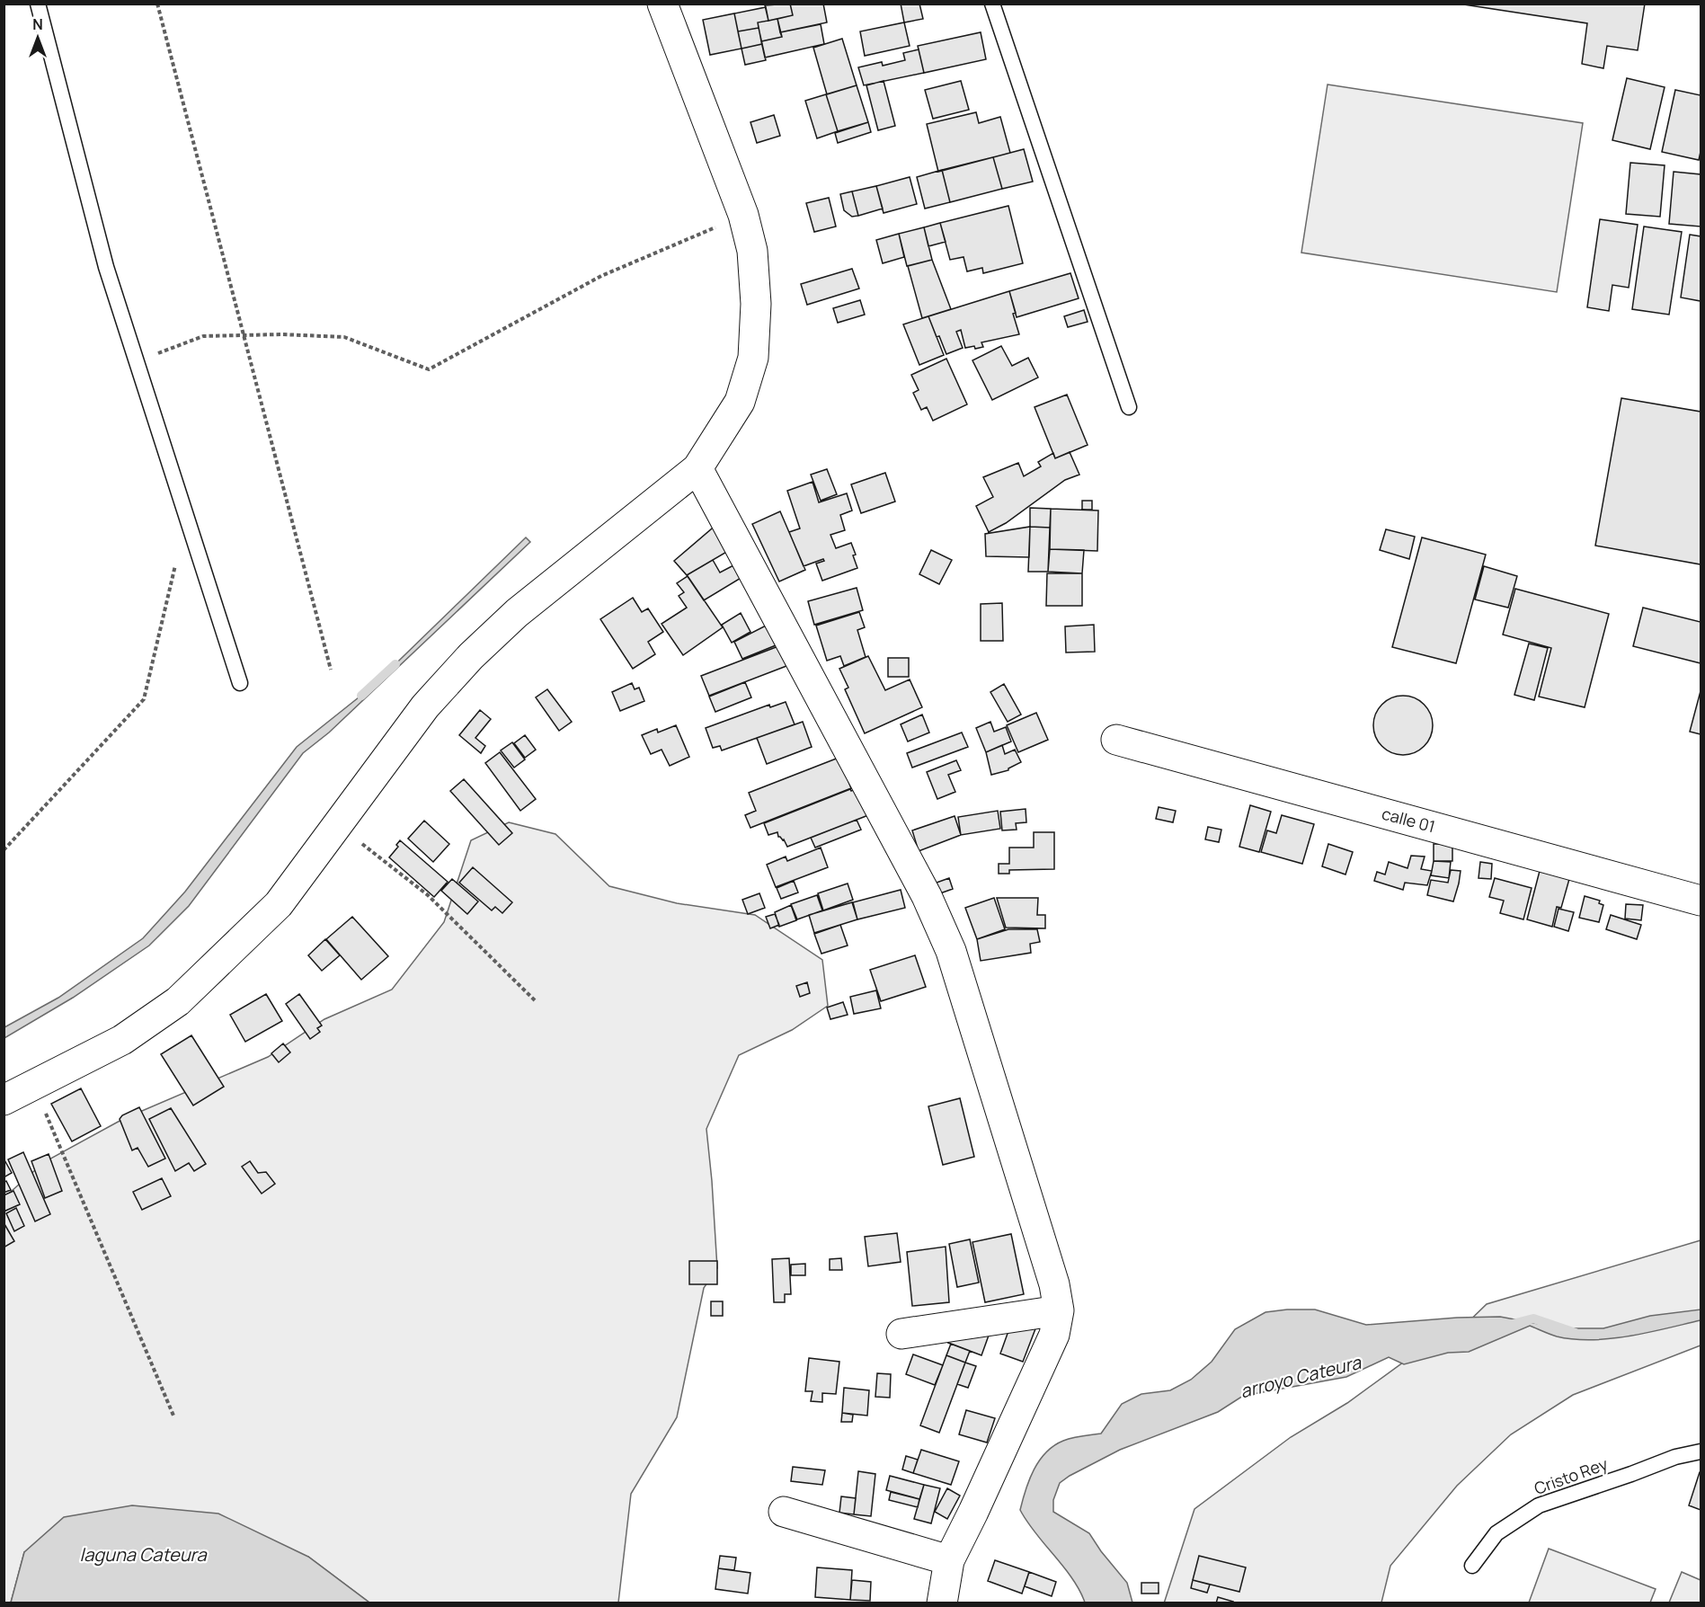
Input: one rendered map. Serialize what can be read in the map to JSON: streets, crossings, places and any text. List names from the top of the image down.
{
  "streets": {
    "street": ["calle 01"],
    "lane": ["Cristo Rey"]
  },
  "water": ["arroyo Cateura", "laguna Cateura"],
  "north": "top"
}
